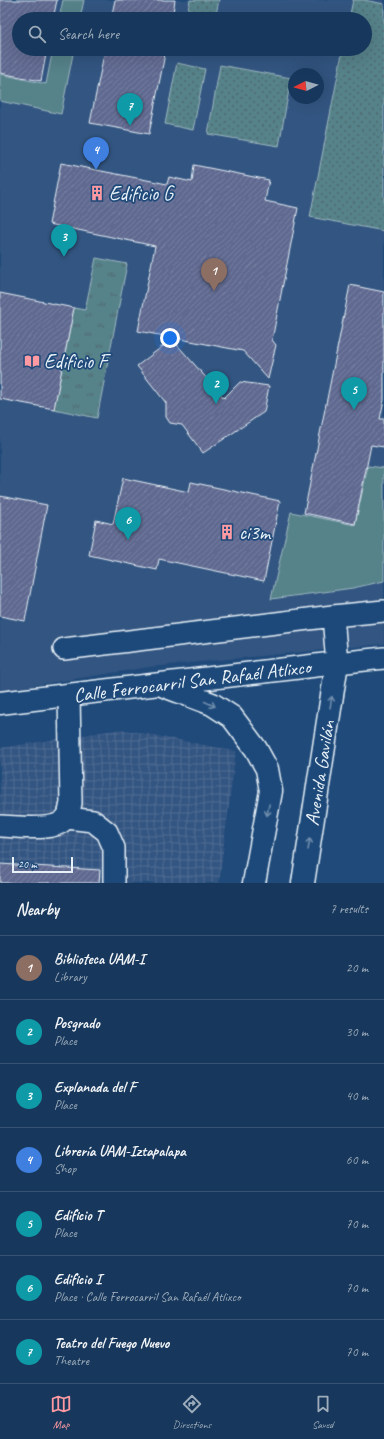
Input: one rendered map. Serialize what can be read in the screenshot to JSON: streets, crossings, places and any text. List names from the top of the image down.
{
  "streets": {
    "main road": ["Calle Ferrocarril San Rafaél Atlixco", "Avenida Gavilán"]
  },
  "crossings": [
    ["Calle Ferrocarril San Rafaél Atlixco", "Avenida Gavilán"]
  ],
  "one_way": ["Avenida Gavilán"],
  "places": {
    "building": ["Edificio G", "ci3m"],
    "library": ["Edificio F"]
  },
  "scale_bar": "20 m",
  "north": "left",
  "page": {
    "search": "Search here",
    "pins": [
      "7",
      "4",
      "3",
      "1",
      "2",
      "5",
      "6"
    ],
    "scale": "20 m",
    "heading": ["Nearby", "7 results"],
    "list": [
      {
        "mark": "1",
        "name": "Biblioteca UAM-I",
        "note": "Library",
        "value": "20 m"
      },
      {
        "mark": "2",
        "name": "Posgrado",
        "note": "Place",
        "value": "30 m"
      },
      {
        "mark": "3",
        "name": "Explanada del F",
        "note": "Place",
        "value": "40 m"
      },
      {
        "mark": "4",
        "name": "Librería UAM-Iztapalapa",
        "note": "Shop",
        "value": "60 m"
      },
      {
        "mark": "5",
        "name": "Edificio T",
        "note": "Place",
        "value": "70 m"
      },
      {
        "mark": "6",
        "name": "Edificio I",
        "note": "Place · Calle Ferrocarril San Rafaél Atlixco",
        "value": "70 m"
      },
      {
        "mark": "7",
        "name": "Teatro del Fuego Nuevo",
        "note": "Theatre",
        "value": "70 m"
      }
    ],
    "nav": ["Map", "Directions", "Saved"]
  }
}
